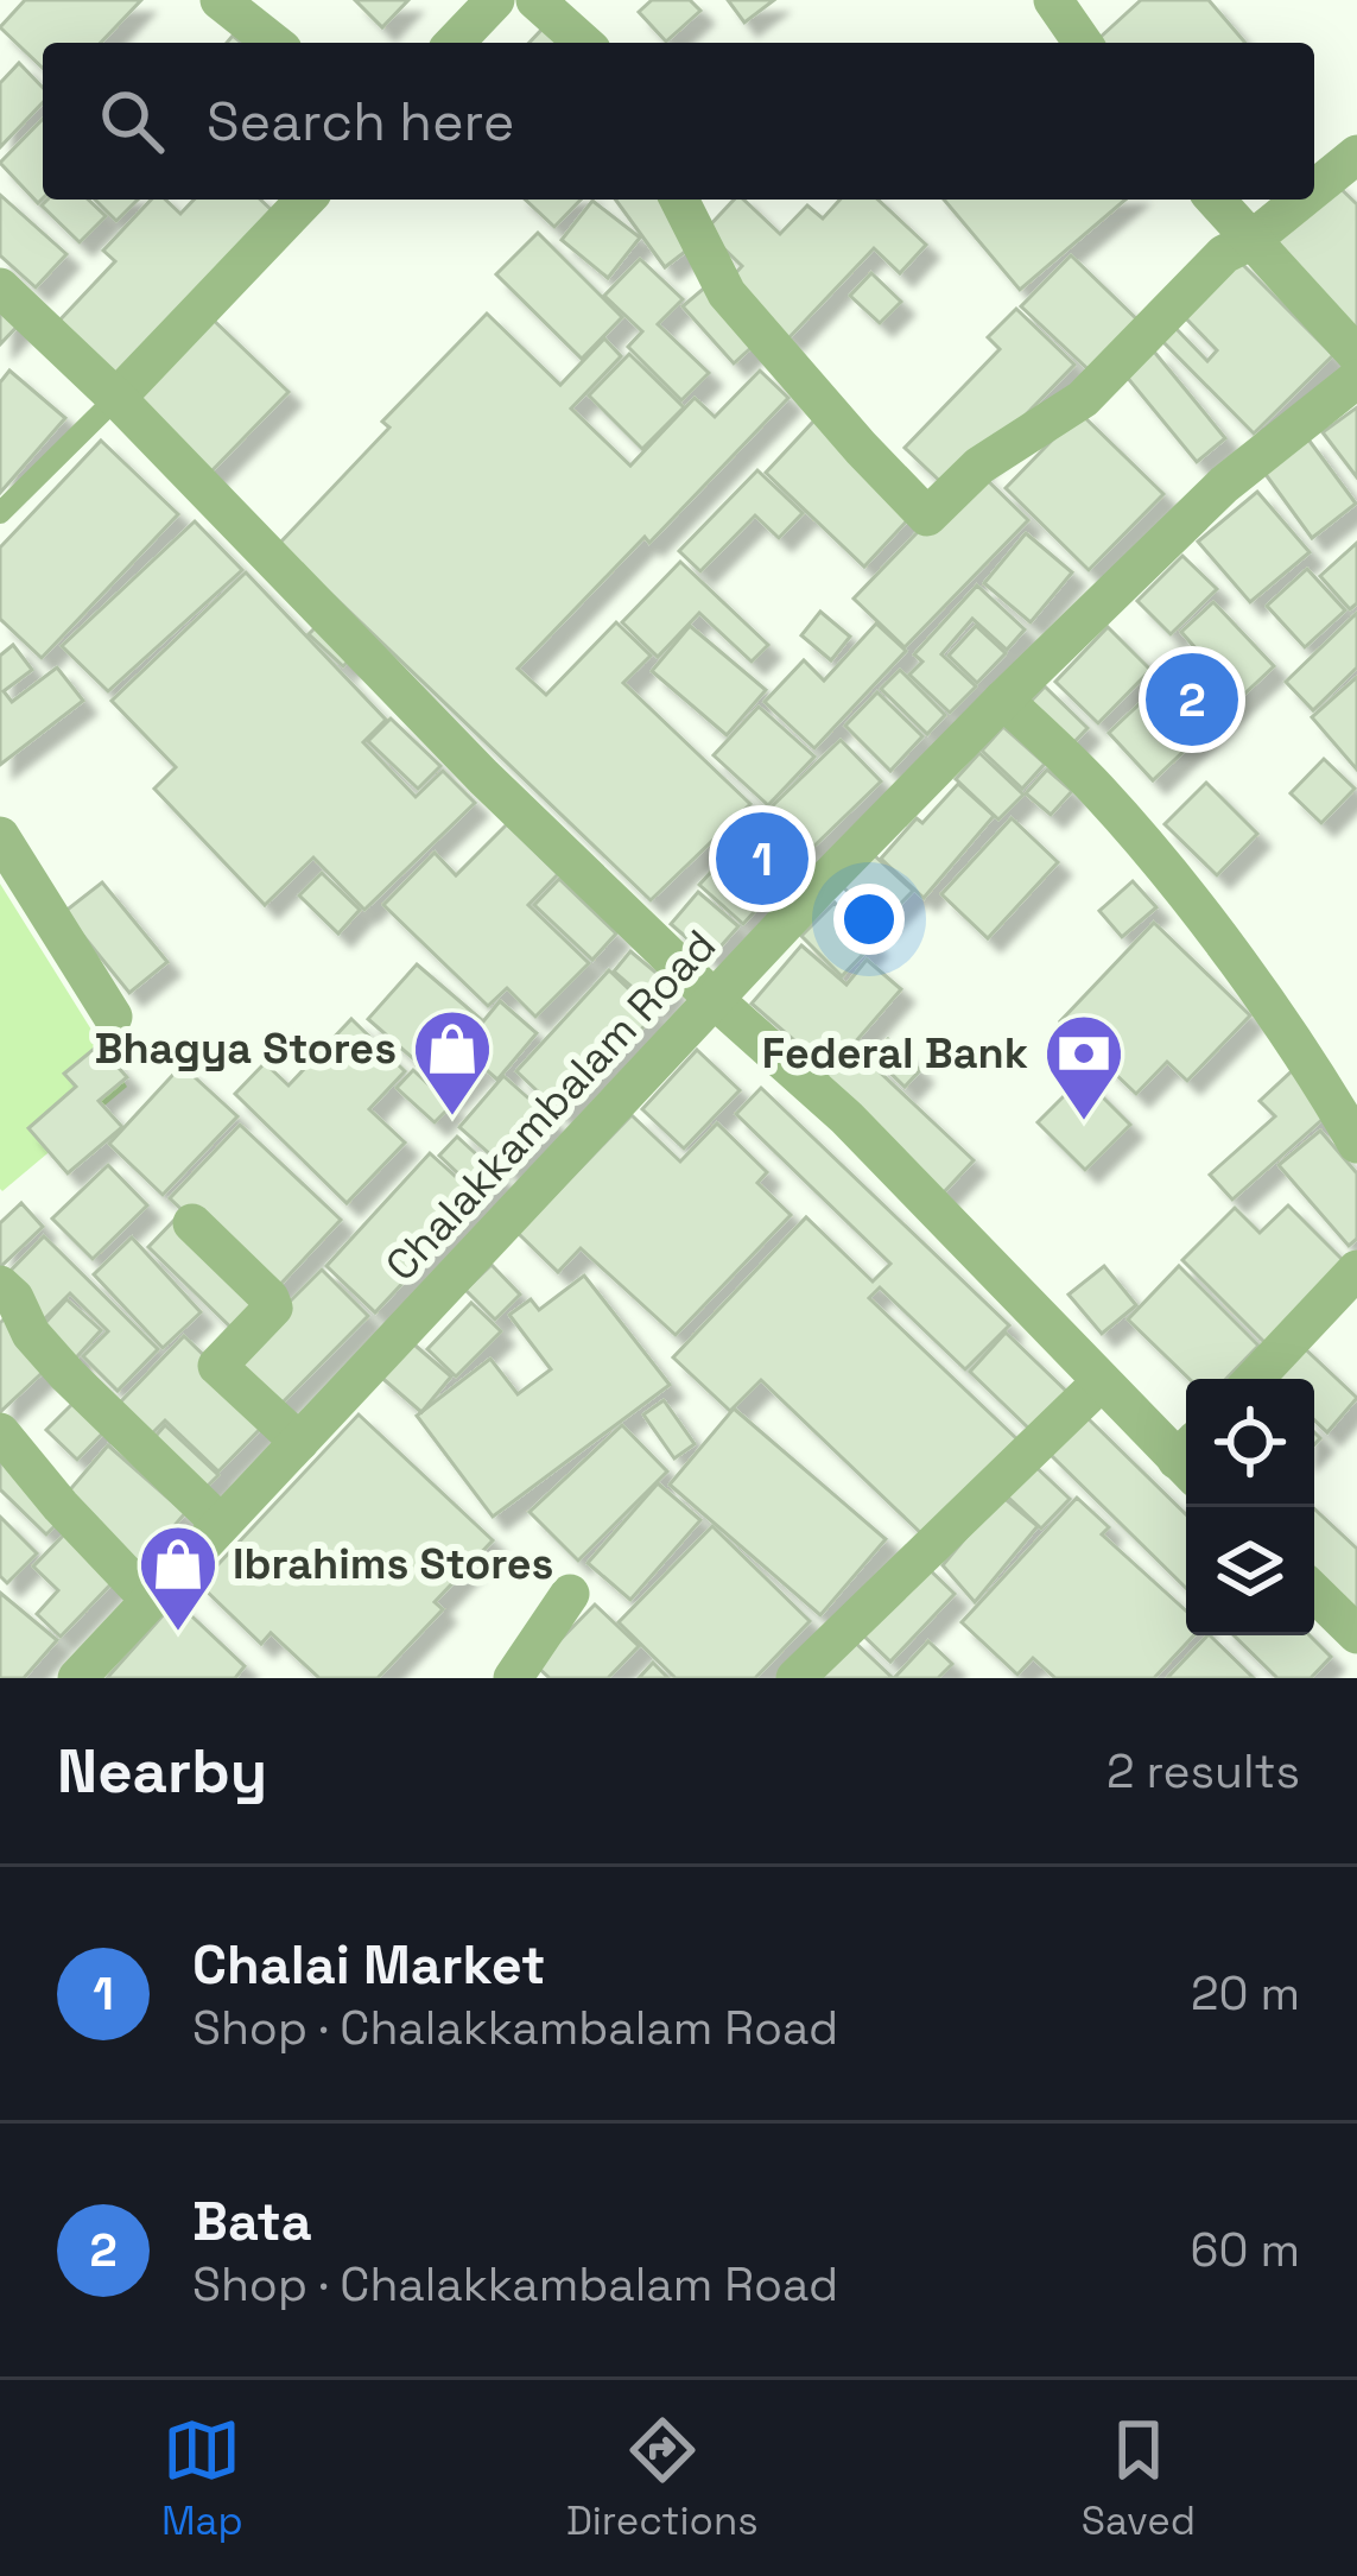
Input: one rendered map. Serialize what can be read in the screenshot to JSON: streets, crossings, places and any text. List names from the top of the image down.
{
  "streets": {
    "street": ["Chalakkambalam Road"]
  },
  "places": {
    "shop": ["Bhagya Stores", "Ibrahims Stores"],
    "bank": ["Federal Bank"]
  },
  "page": {
    "search": "Search here",
    "pins": ["2", "1"],
    "heading": ["Nearby", "2 results"],
    "list": [
      {
        "mark": "1",
        "name": "Chalai Market",
        "note": "Shop · Chalakkambalam Road",
        "value": "20 m"
      },
      {
        "mark": "2",
        "name": "Bata",
        "note": "Shop · Chalakkambalam Road",
        "value": "60 m"
      }
    ],
    "nav": ["Map", "Directions", "Saved"]
  }
}
